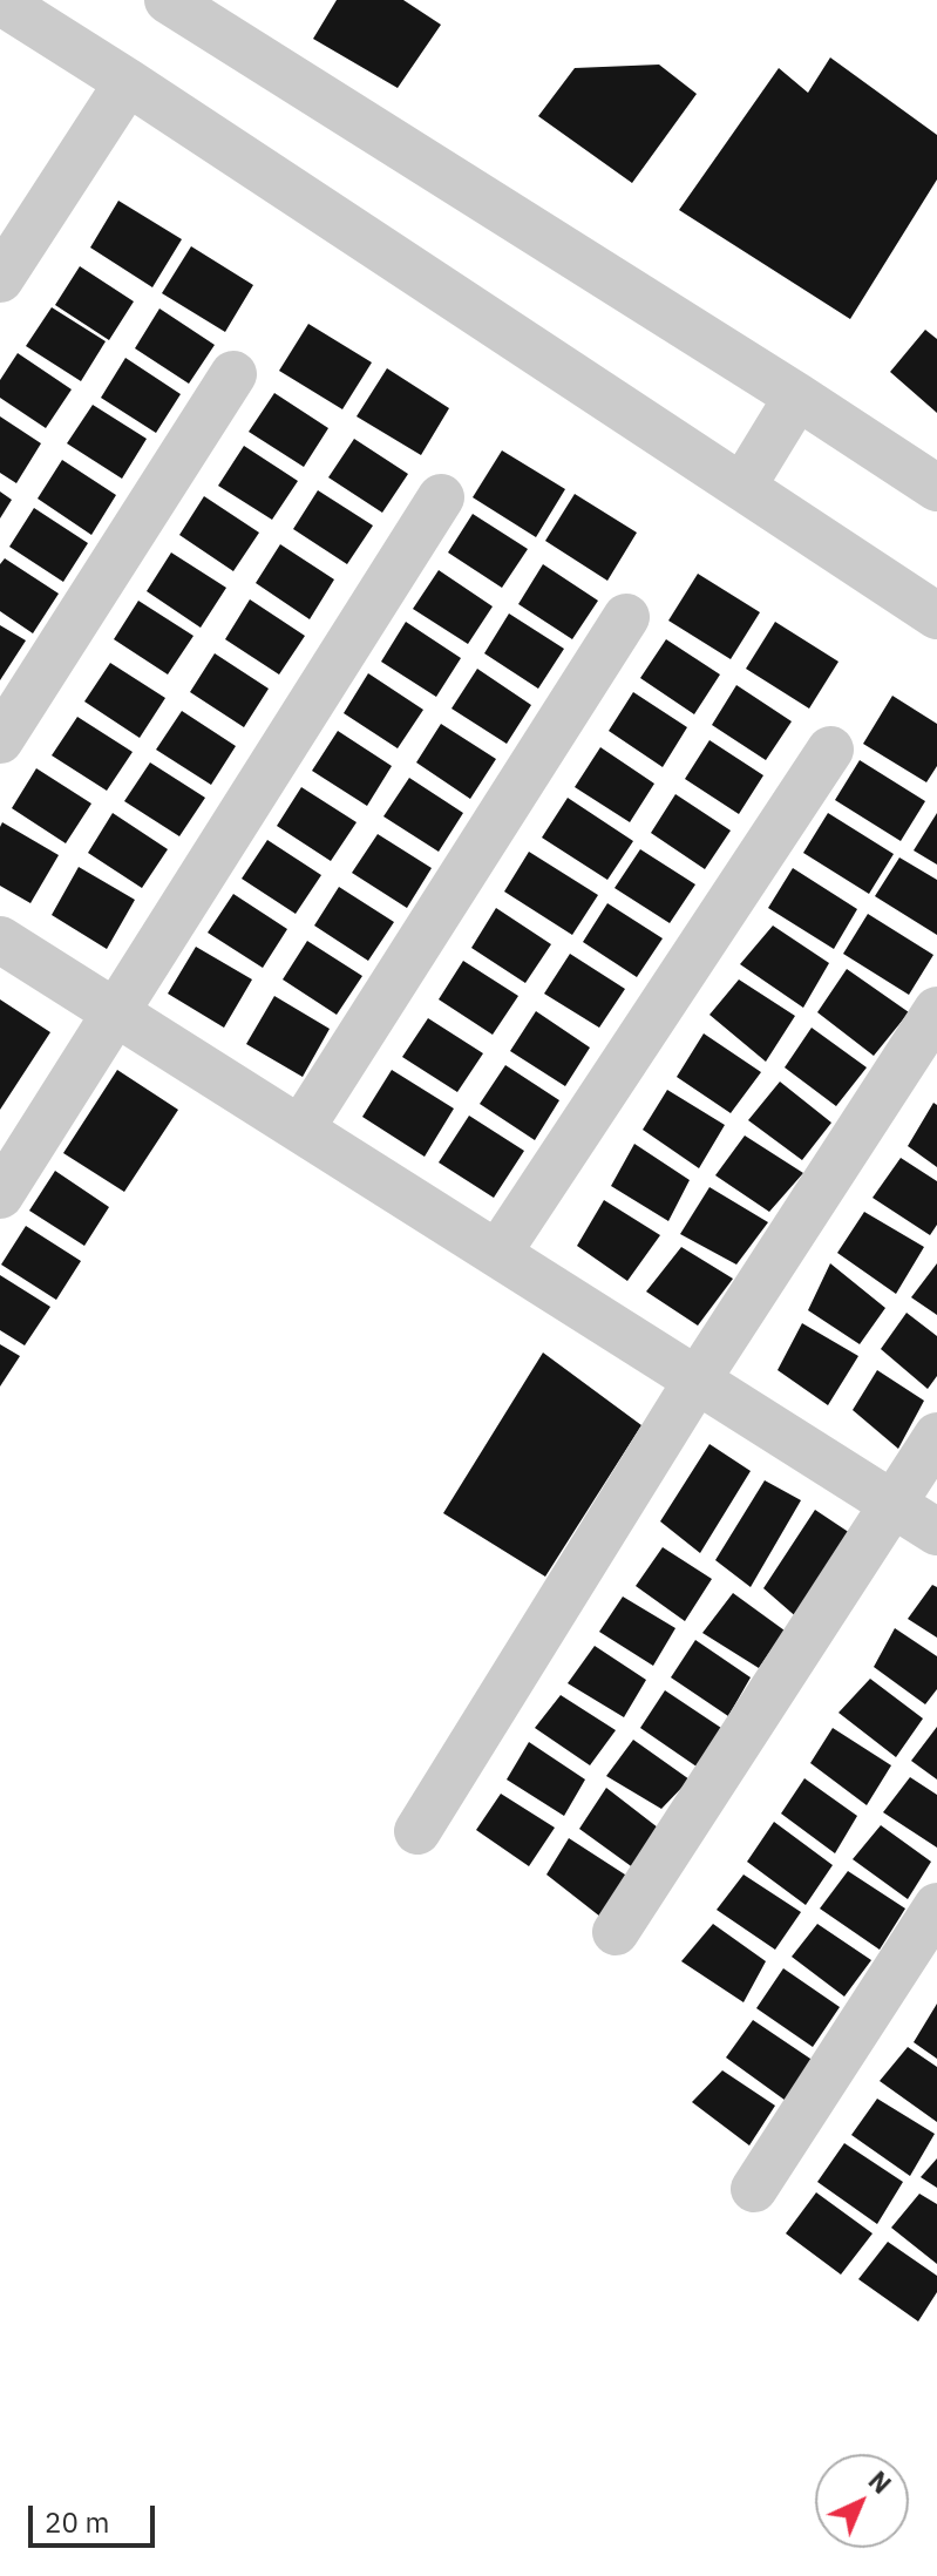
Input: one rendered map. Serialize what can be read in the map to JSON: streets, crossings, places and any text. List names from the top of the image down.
{
  "scale_bar": "20 m",
  "north": "top right"
}
